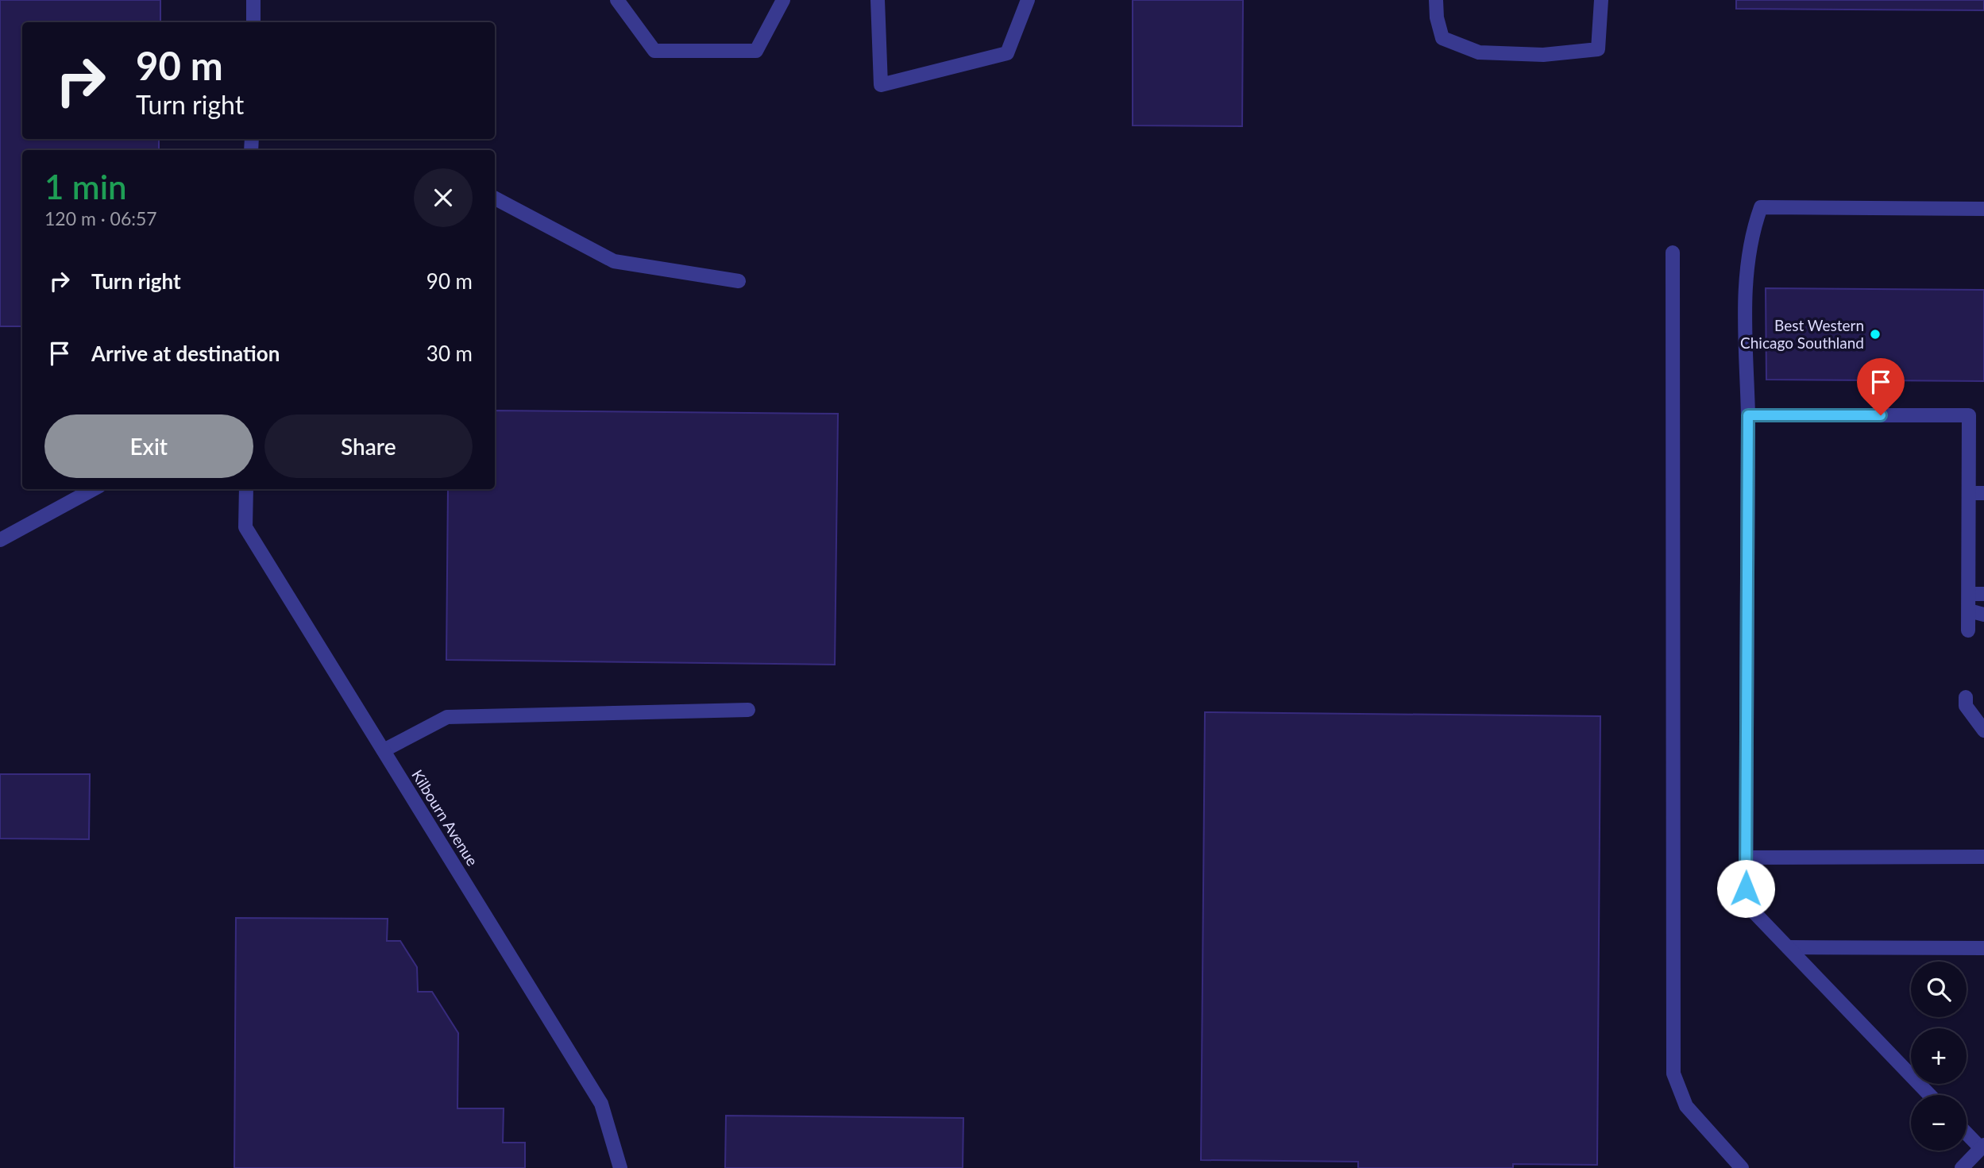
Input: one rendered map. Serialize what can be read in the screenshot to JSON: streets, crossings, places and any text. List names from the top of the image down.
{
  "streets": {
    "street": ["Kilbourn Avenue"]
  },
  "places": ["Best Western Chicago Southland"],
  "page": {
    "turn": ["90 m", "Turn right"],
    "heading": ["1 min", "120 m · 06:57"],
    "list": [
      {
        "name": "Turn right",
        "value": "90 m"
      },
      {
        "name": "Arrive at destination",
        "value": "30 m"
      }
    ],
    "buttons": ["Exit", "Share"],
    "map_buttons": ["+", "−"]
  }
}
